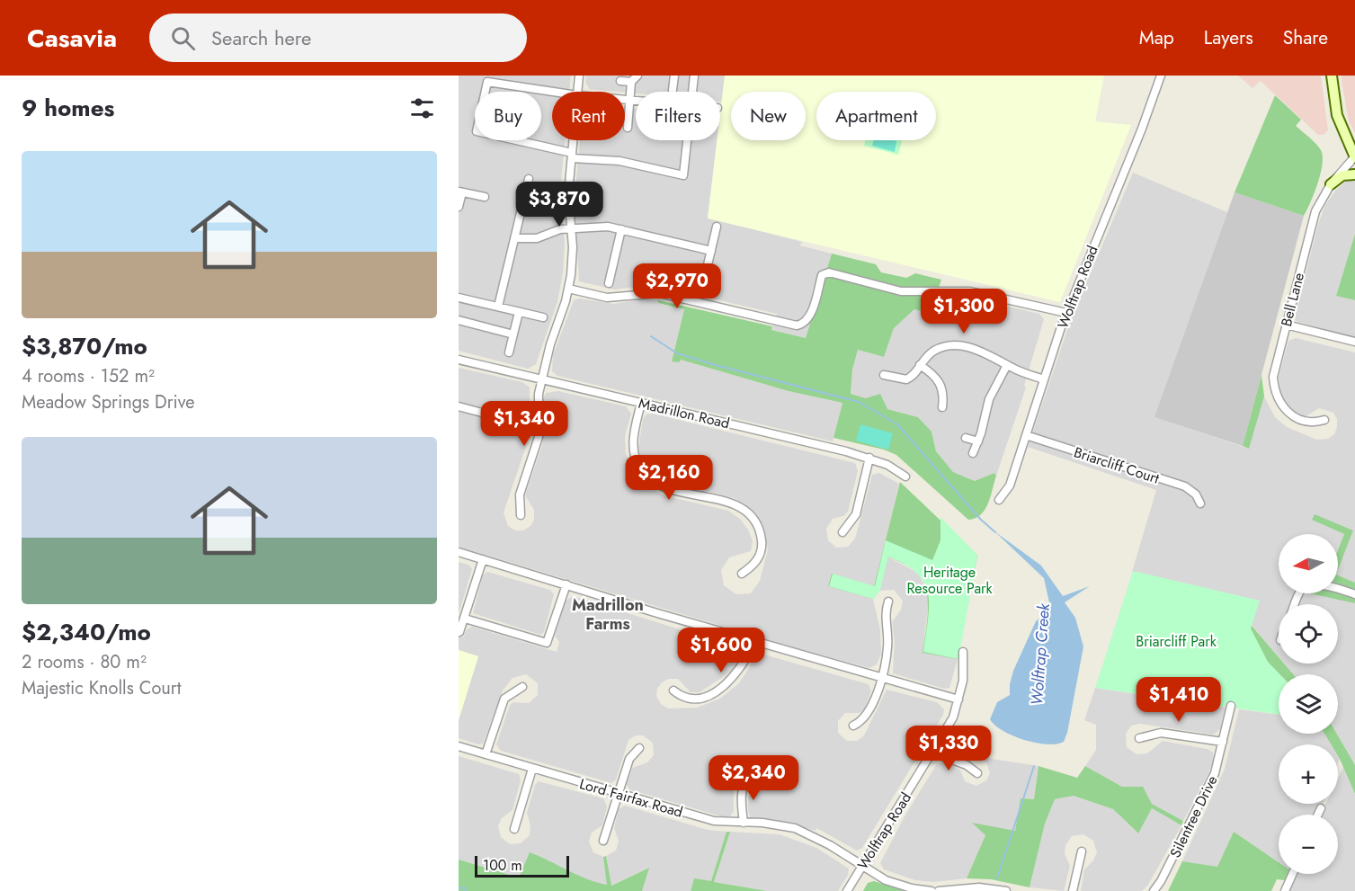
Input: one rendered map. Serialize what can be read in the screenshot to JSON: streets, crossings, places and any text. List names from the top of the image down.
{
  "streets": {
    "street": [
      "Wolftrap Road",
      "Bell Lane",
      "Madrillon Road",
      "Briarcliff Court",
      "Lord Fairfax Road",
      "Silentree Drive"
    ]
  },
  "crossings": [
    ["Wolftrap Road", "Briarcliff Court"],
    ["Wolftrap Road", "Lord Fairfax Road"]
  ],
  "districts": ["Madrillon Farms"],
  "water": ["Wolftrap Creek"],
  "parks": ["Heritage Resource Park", "Briarcliff Park"],
  "scale_bar": "100 m",
  "north": "left",
  "page": {
    "header": "Casavia",
    "search": "Search here",
    "nav": ["Map", "Layers", "Share"],
    "heading": "9 homes",
    "chip": [
      "Buy",
      "Rent",
      "Filters",
      "New",
      "Apartment"
    ],
    "list": [
      {
        "name": "$3,870/mo",
        "note": "4 rooms · 152 m² · Meadow Springs Drive"
      },
      {
        "name": "$2,340/mo",
        "note": "2 rooms · 80 m² · Majestic Knolls Court"
      }
    ],
    "price": [
      "$3,870",
      "$2,970",
      "$1,300",
      "$1,340",
      "$2,160",
      "$1,600",
      "$1,410",
      "$1,330",
      "$2,340"
    ],
    "map_buttons": ["+", "−"],
    "scale": "100 m"
  }
}
